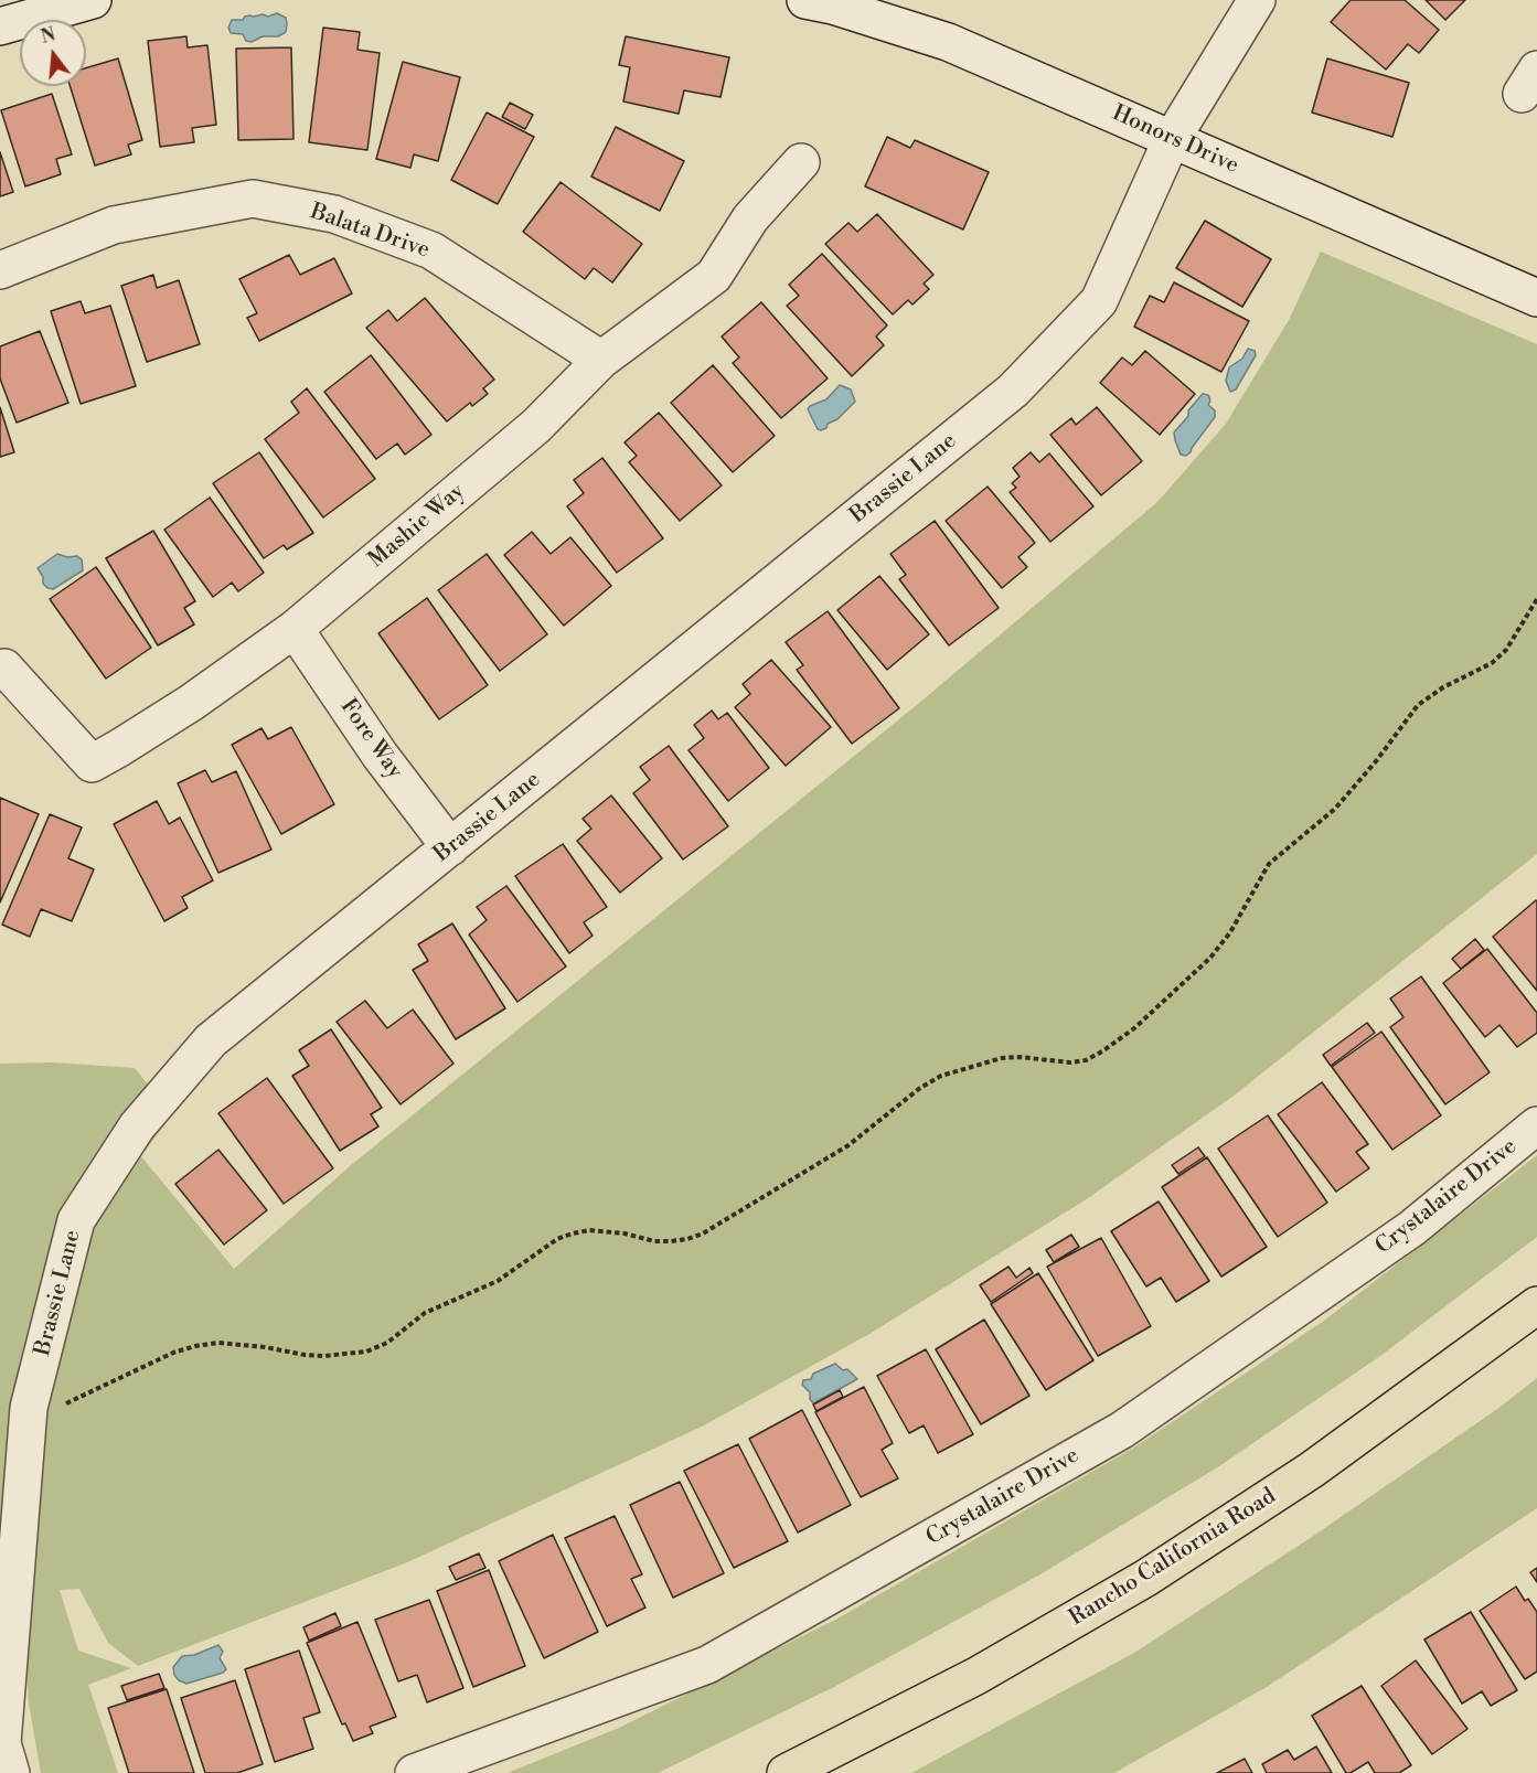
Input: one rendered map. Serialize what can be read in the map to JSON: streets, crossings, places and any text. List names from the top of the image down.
{
  "streets": {
    "main road": ["Rancho California Road"],
    "street": [
      "Honors Drive",
      "Balata Drive",
      "Brassie Lane",
      "Mashie Way",
      "Fore Way",
      "Crystalaire Drive"
    ]
  },
  "crossings": [
    ["Honors Drive", "Brassie Lane"],
    ["Balata Drive", "Mashie Way"],
    ["Brassie Lane", "Fore Way"],
    ["Mashie Way", "Fore Way"]
  ],
  "north": "top"
}
